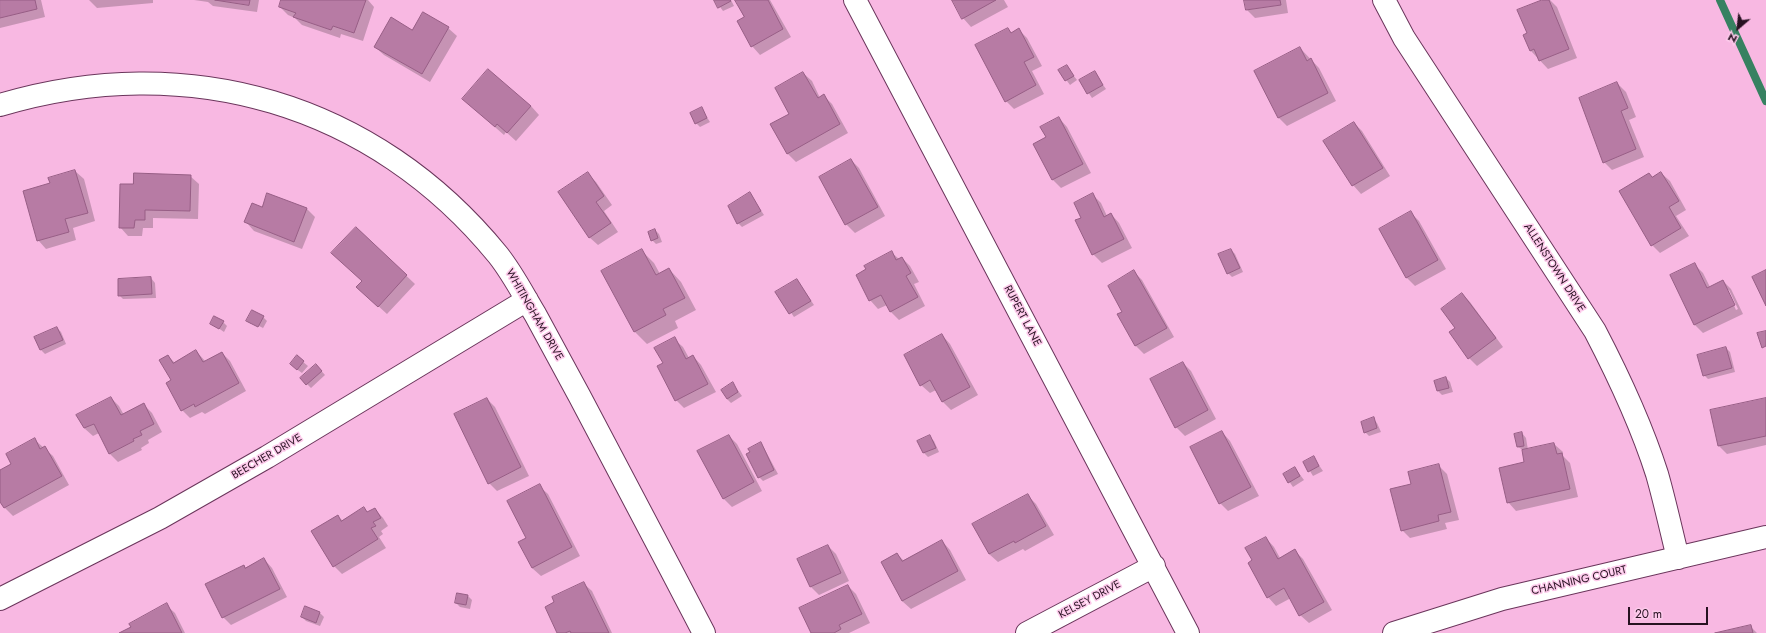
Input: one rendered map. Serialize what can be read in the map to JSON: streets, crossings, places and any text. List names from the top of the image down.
{
  "streets": {
    "street": [
      "ALLENSTOWN DRIVE",
      "WHITINGHAM DRIVE",
      "RUPERT LANE",
      "BEECHER DRIVE",
      "CHANNING COURT",
      "KELSEY DRIVE"
    ]
  },
  "crossings": [
    ["ALLENSTOWN DRIVE", "CHANNING COURT"],
    ["WHITINGHAM DRIVE", "BEECHER DRIVE"],
    ["RUPERT LANE", "KELSEY DRIVE"]
  ],
  "scale_bar": "20 m",
  "north": "bottom left"
}
